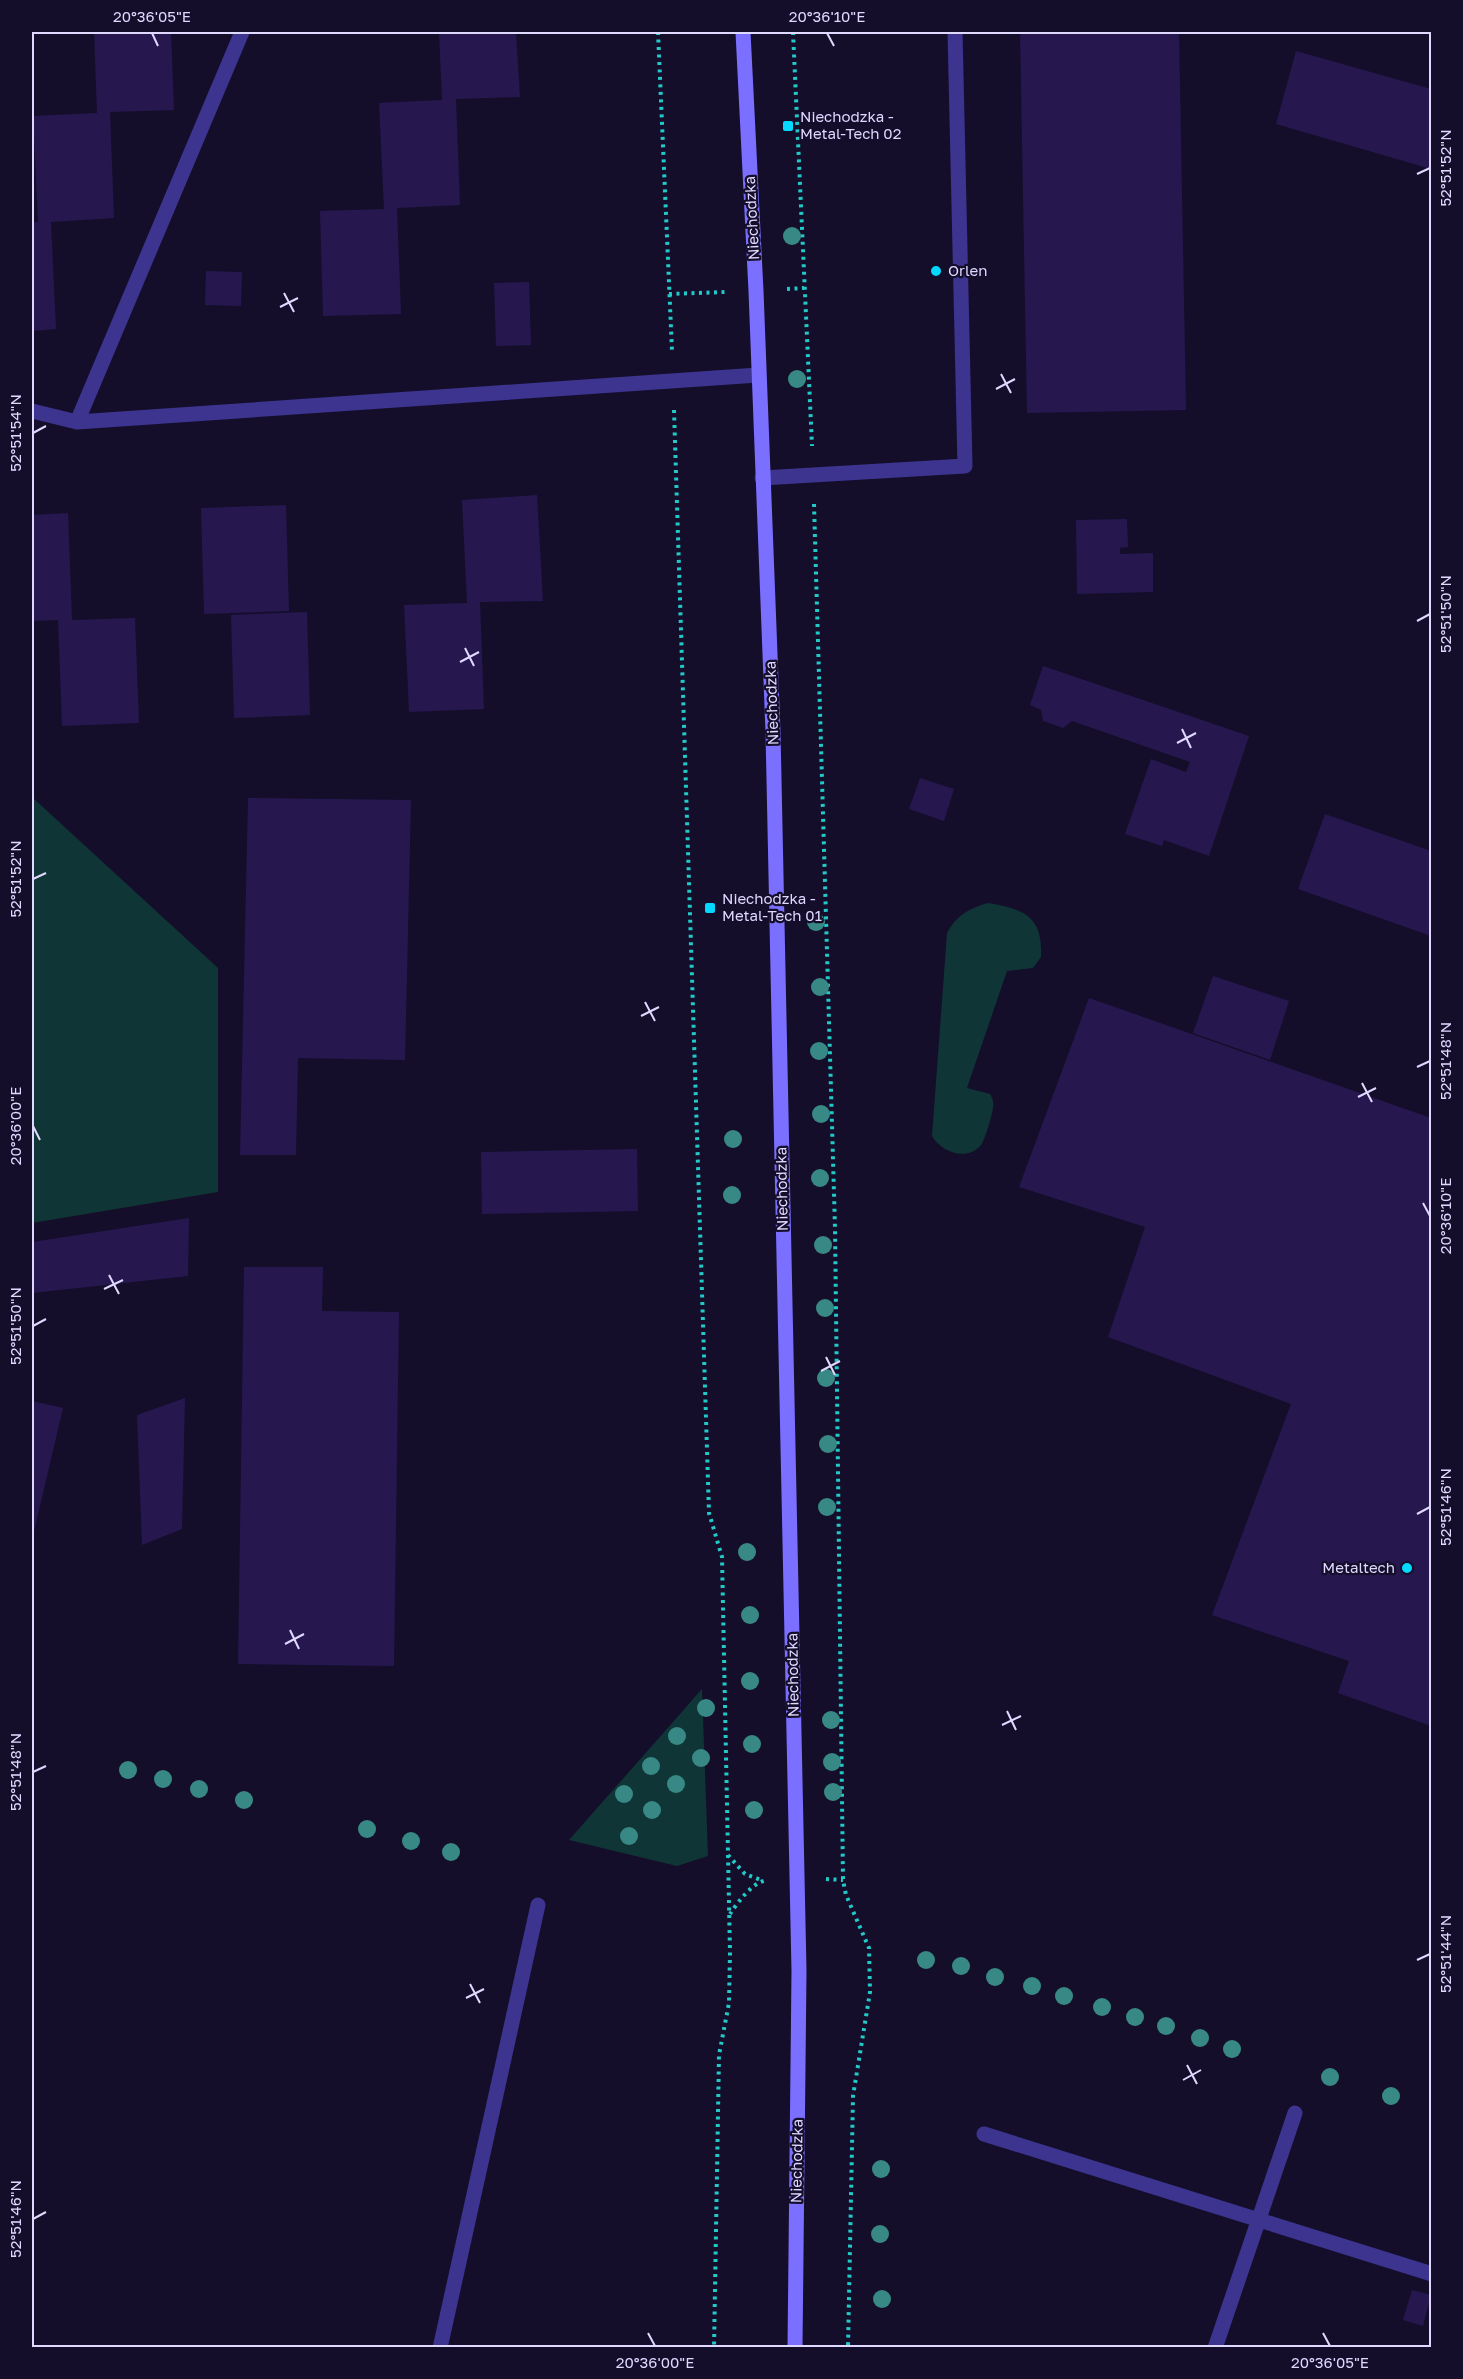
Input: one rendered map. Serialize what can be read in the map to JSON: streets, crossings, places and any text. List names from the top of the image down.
{
  "streets": {
    "street": ["Niechodzka"]
  },
  "places": {
    "transit": ["Niechodzka - Metal-Tech 02", "Niechodzka - Metal-Tech 01"],
    "other": ["Orlen", "Metaltech"]
  },
  "coordinates": [
    "20°36'05\"E",
    "20°36'10\"E",
    "52°51'52\"N",
    "52°51'54\"N",
    "52°51'50\"N",
    "52°51'48\"N",
    "20°36'00\"E",
    "52°51'46\"N",
    "52°51'44\"N"
  ]
}
